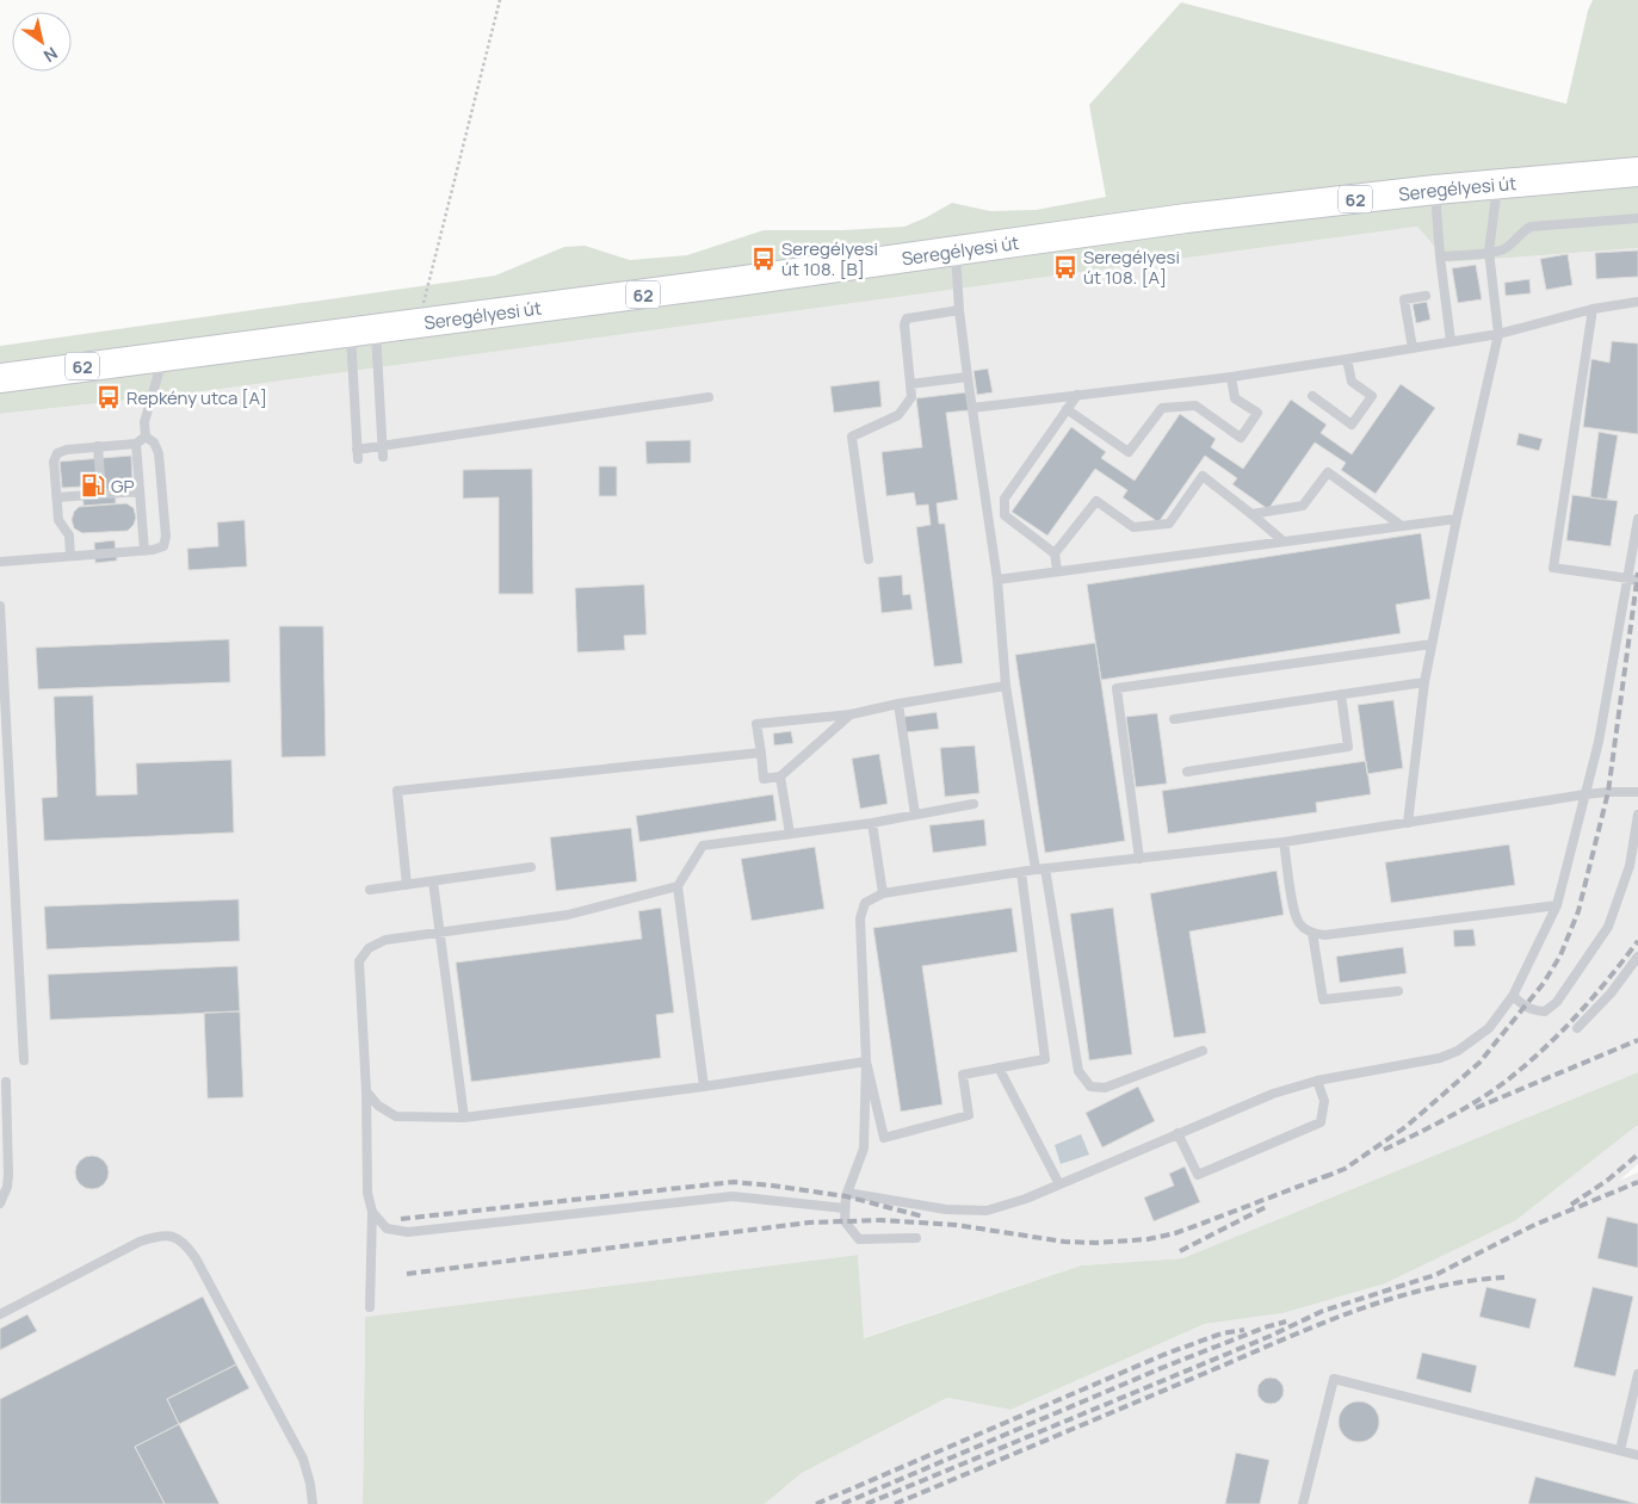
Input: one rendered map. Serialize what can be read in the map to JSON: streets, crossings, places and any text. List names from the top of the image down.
{
  "streets": {
    "main road": ["Seregélyesi út", "62"]
  },
  "places": {
    "bus stop": ["Seregélyesi út 108. [B]", "Seregélyesi út 108. [A]", "Repkény utca [A]"],
    "fuel station": ["GP"]
  },
  "north": "bottom right"
}
